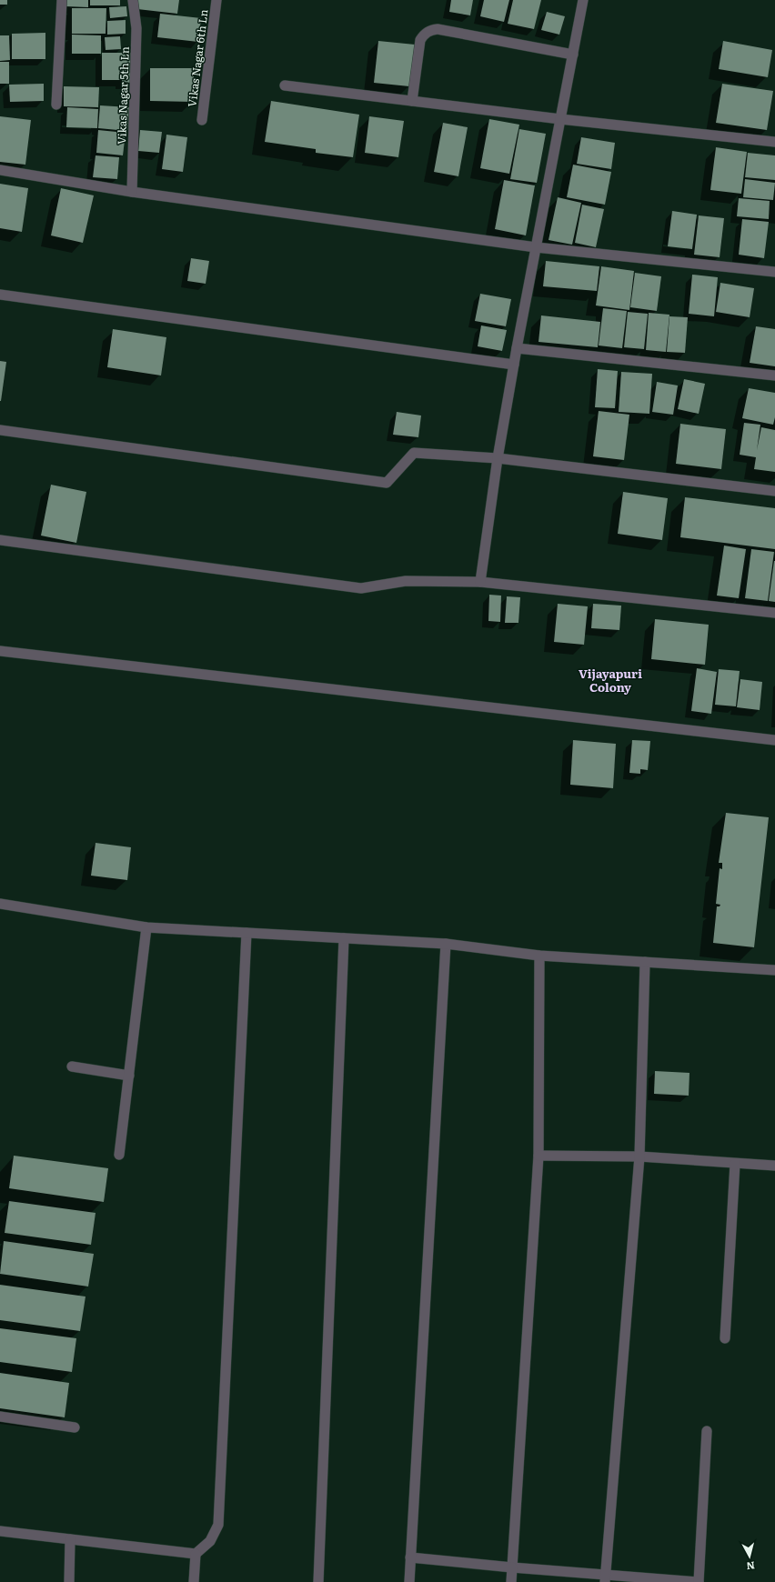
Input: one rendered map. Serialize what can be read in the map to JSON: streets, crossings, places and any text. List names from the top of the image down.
{
  "streets": {
    "street": ["Vikas Nagar 6th Ln", "Vikas Nagar 5th Ln"]
  },
  "districts": ["Vijayapuri Colony"],
  "north": "bottom"
}
